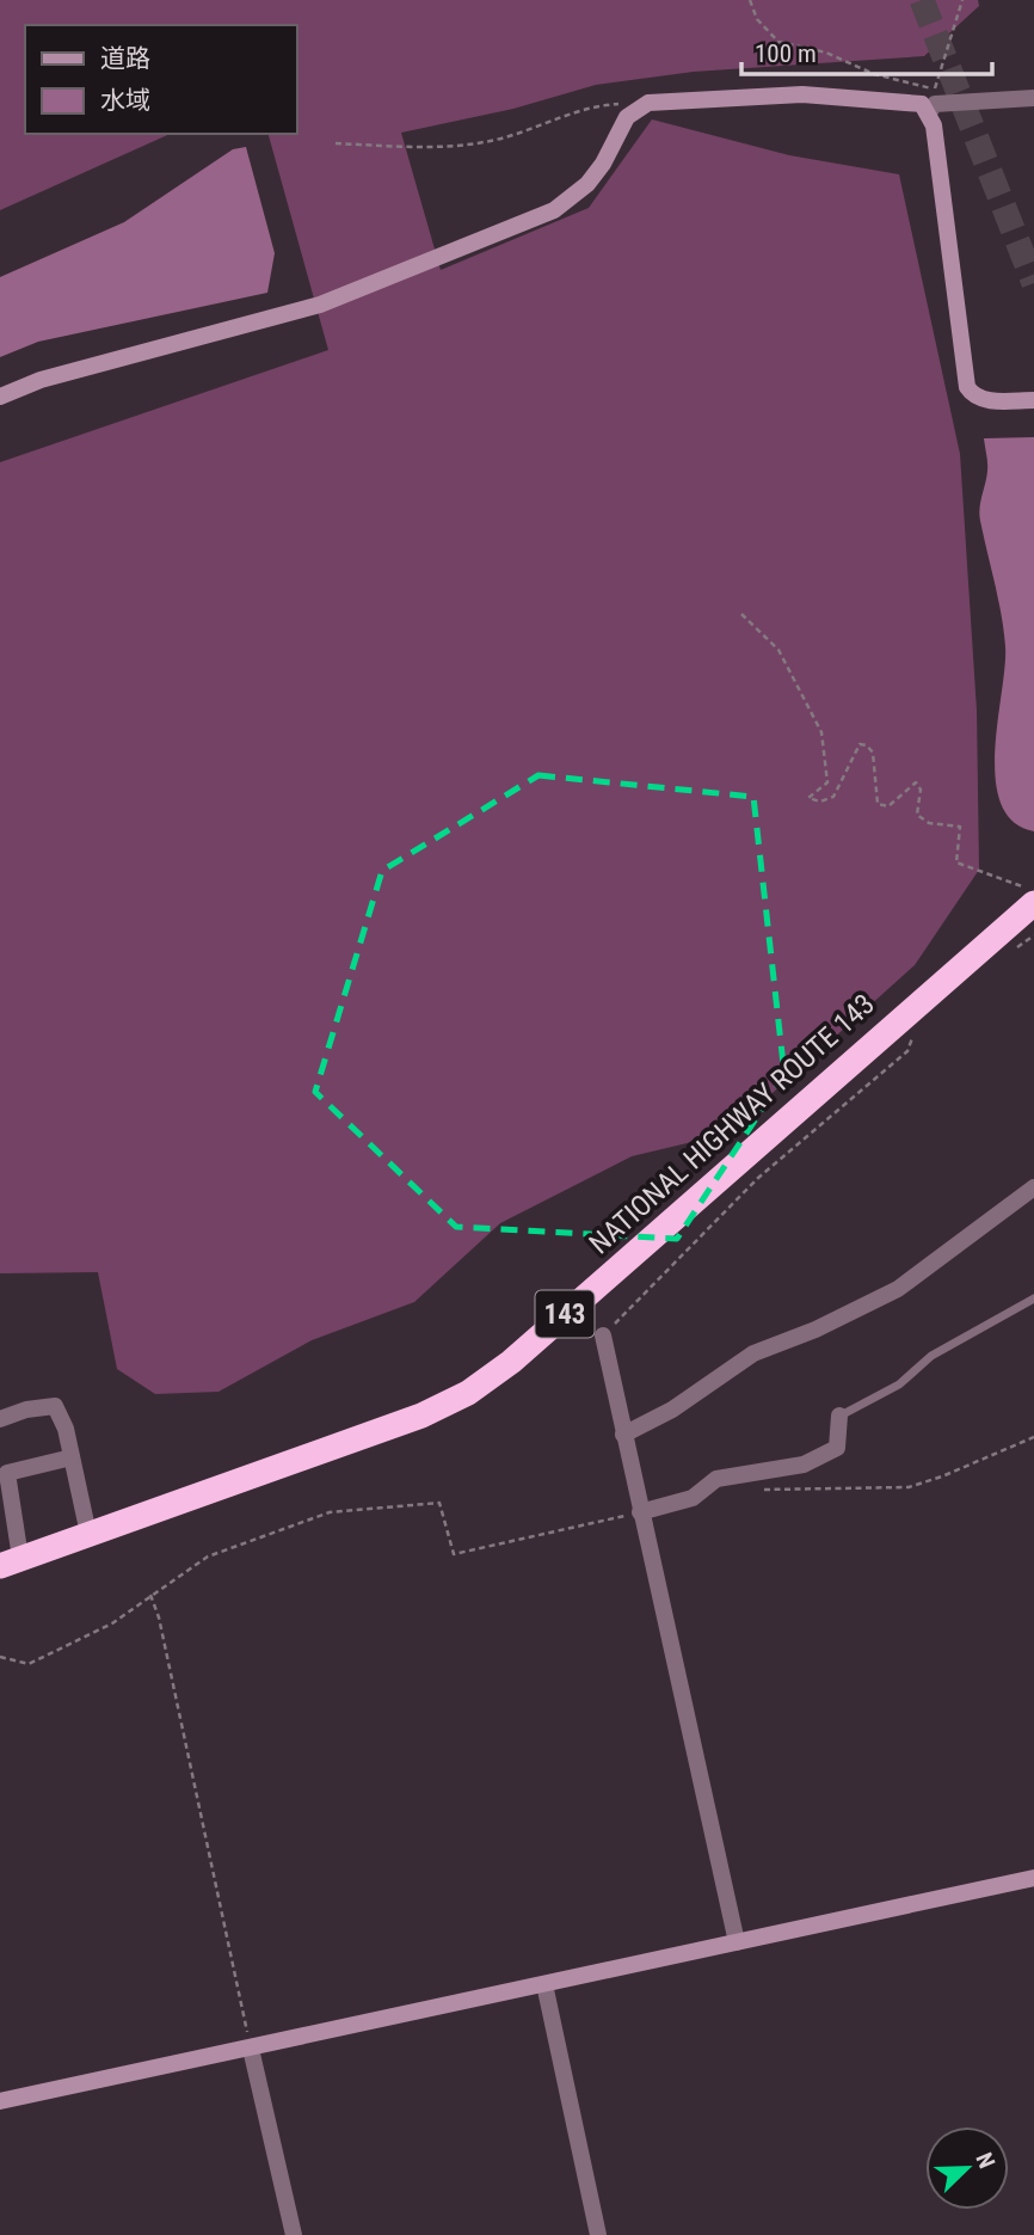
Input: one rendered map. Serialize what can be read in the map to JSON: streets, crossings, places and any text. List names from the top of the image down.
{
  "streets": {
    "highway": ["NATIONAL HIGHWAY ROUTE 143", "143"]
  },
  "legend": ["道路", "水域"],
  "scale_bar": "100 m",
  "north": "top right"
}
